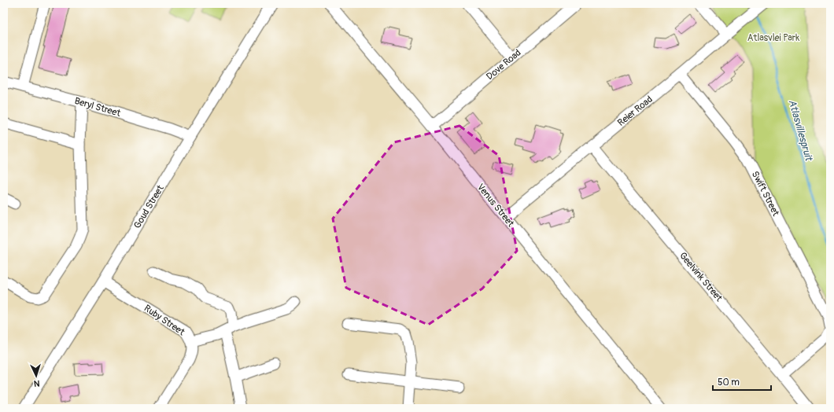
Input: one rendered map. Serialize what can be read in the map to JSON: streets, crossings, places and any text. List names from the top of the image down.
{
  "streets": {
    "street": [
      "Dove Road",
      "Beryl Street",
      "Reier Road",
      "Swift Street",
      "Venus Street",
      "Goud Street",
      "Geelvink Street",
      "Ruby Street"
    ]
  },
  "crossings": [
    ["Dove Road", "Venus Street"],
    ["Beryl Street", "Goud Street"],
    ["Reier Road", "Swift Street"],
    ["Reier Road", "Venus Street"],
    ["Reier Road", "Geelvink Street"],
    ["Goud Street", "Ruby Street"]
  ],
  "water": ["Atlasvillespruit"],
  "parks": ["Atlasvlei Park"],
  "scale_bar": "50 m",
  "north": "bottom"
}
